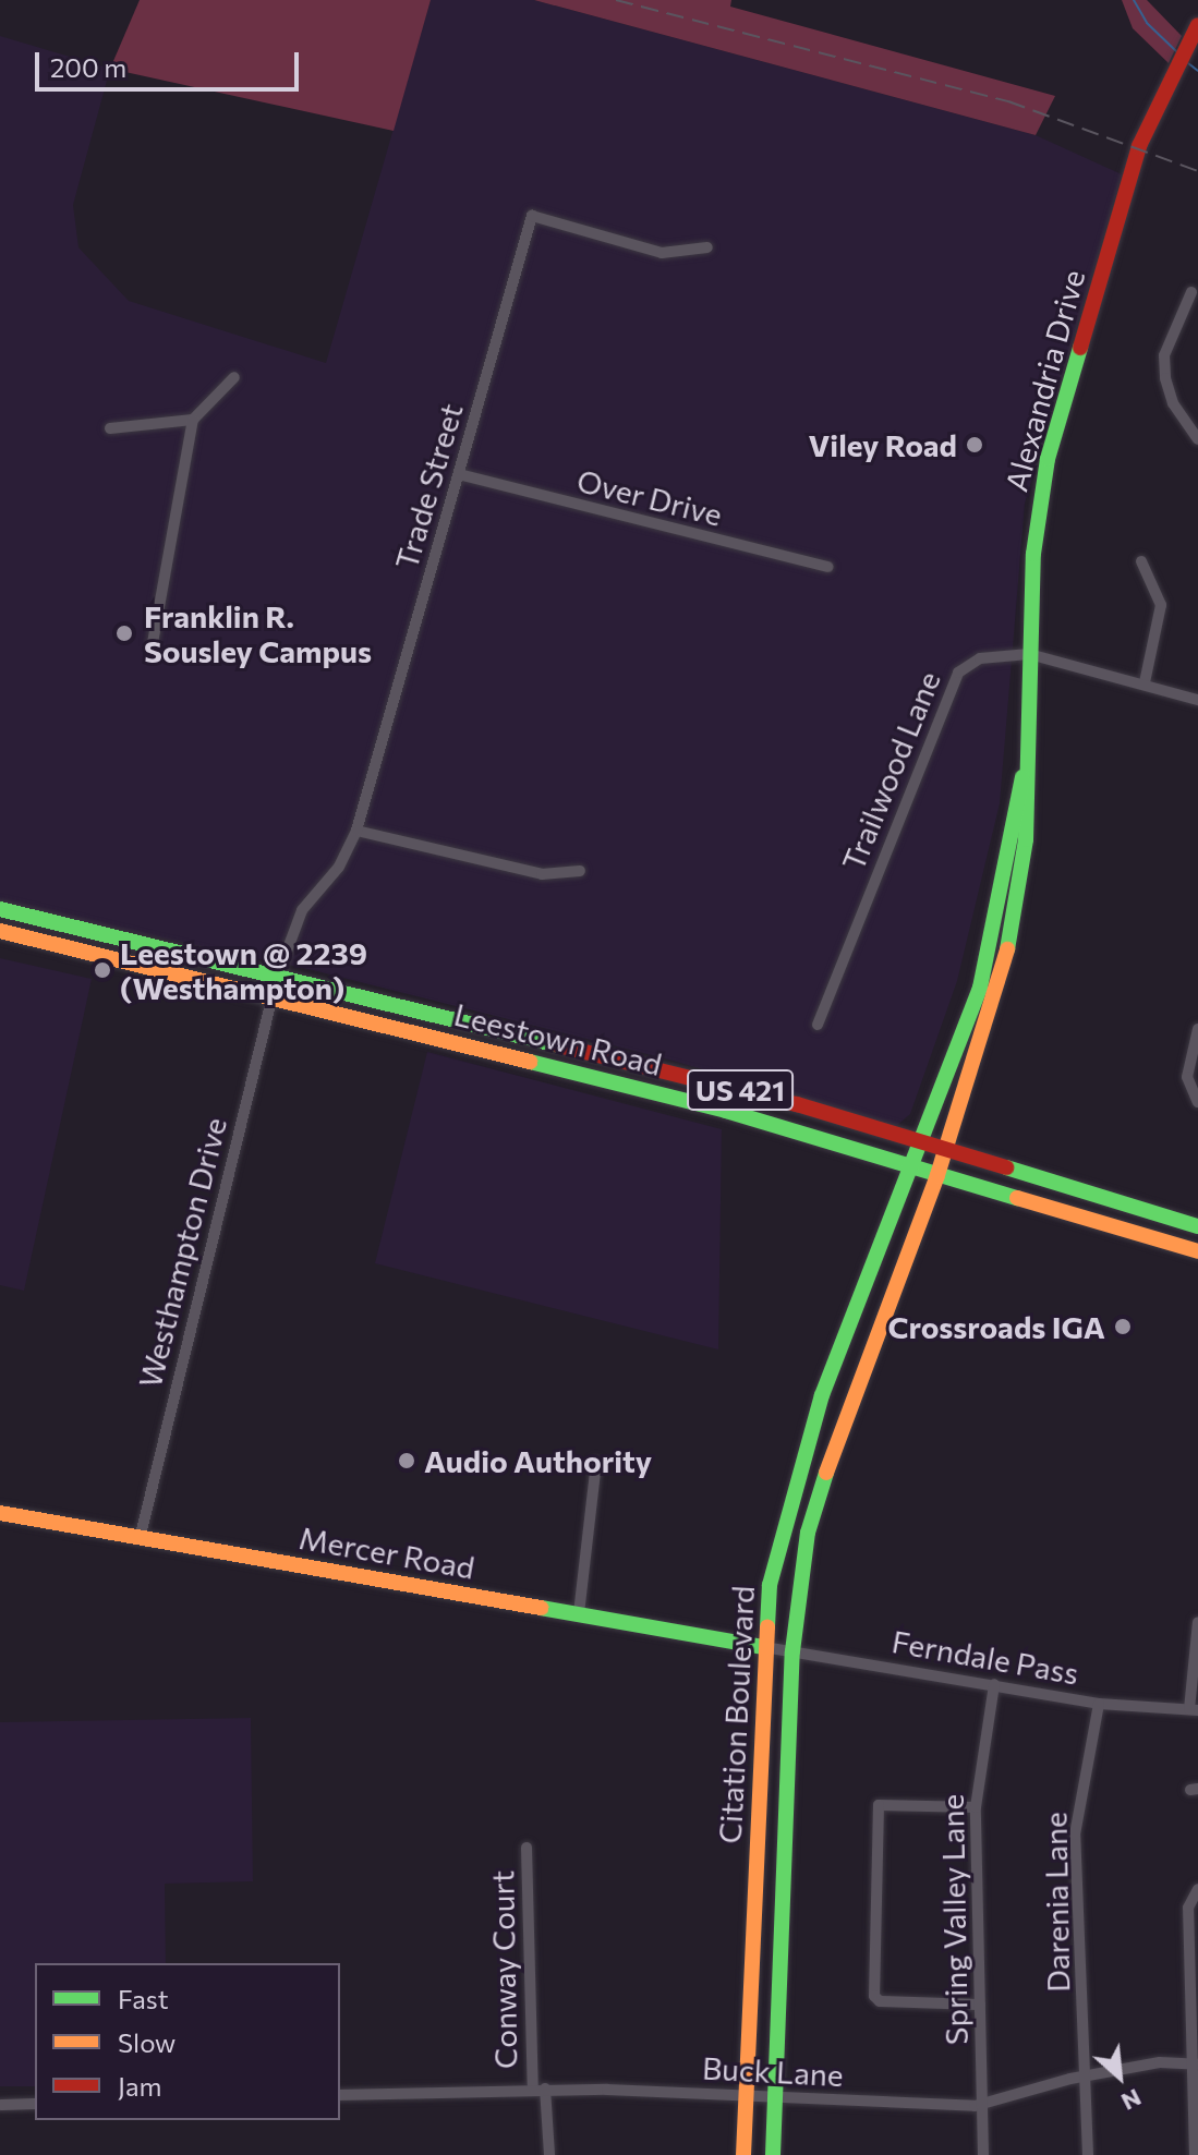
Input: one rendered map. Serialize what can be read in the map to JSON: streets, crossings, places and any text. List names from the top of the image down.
{
  "streets": {
    "main road": [
      "Alexandria Drive",
      "Leestown Road",
      "US 421",
      "Mercer Road",
      "Citation Boulevard"
    ],
    "street": [
      "Trade Street",
      "Over Drive",
      "Trailwood Lane",
      "Westhampton Drive",
      "Ferndale Pass",
      "Darenia Lane",
      "Spring Valley Lane",
      "Conway Court",
      "Buck Lane"
    ]
  },
  "crossings": [
    ["Alexandria Drive", "Trailwood Lane"],
    ["Alexandria Drive", "Leestown Road"],
    ["Alexandria Drive", "Citation Boulevard"],
    ["Trade Street", "Over Drive"],
    ["Trade Street", "Leestown Road"],
    ["Trade Street", "Westhampton Drive"],
    ["Leestown Road", "Westhampton Drive"],
    ["Leestown Road", "Citation Boulevard"],
    ["Westhampton Drive", "Mercer Road"],
    ["Mercer Road", "Ferndale Pass"],
    ["Mercer Road", "Citation Boulevard"],
    ["Ferndale Pass", "Citation Boulevard"],
    ["Ferndale Pass", "Darenia Lane"],
    ["Ferndale Pass", "Spring Valley Lane"],
    ["Citation Boulevard", "Buck Lane"],
    ["Darenia Lane", "Buck Lane"],
    ["Spring Valley Lane", "Buck Lane"],
    ["Conway Court", "Buck Lane"]
  ],
  "places": [
    "Viley Road",
    "Franklin R. Sousley Campus",
    "Leestown @ 2239 (Westhampton)",
    "Crossroads IGA",
    "Audio Authority"
  ],
  "legend": ["Fast", "Slow", "Jam"],
  "scale_bar": "200 m",
  "north": "bottom right"
}
